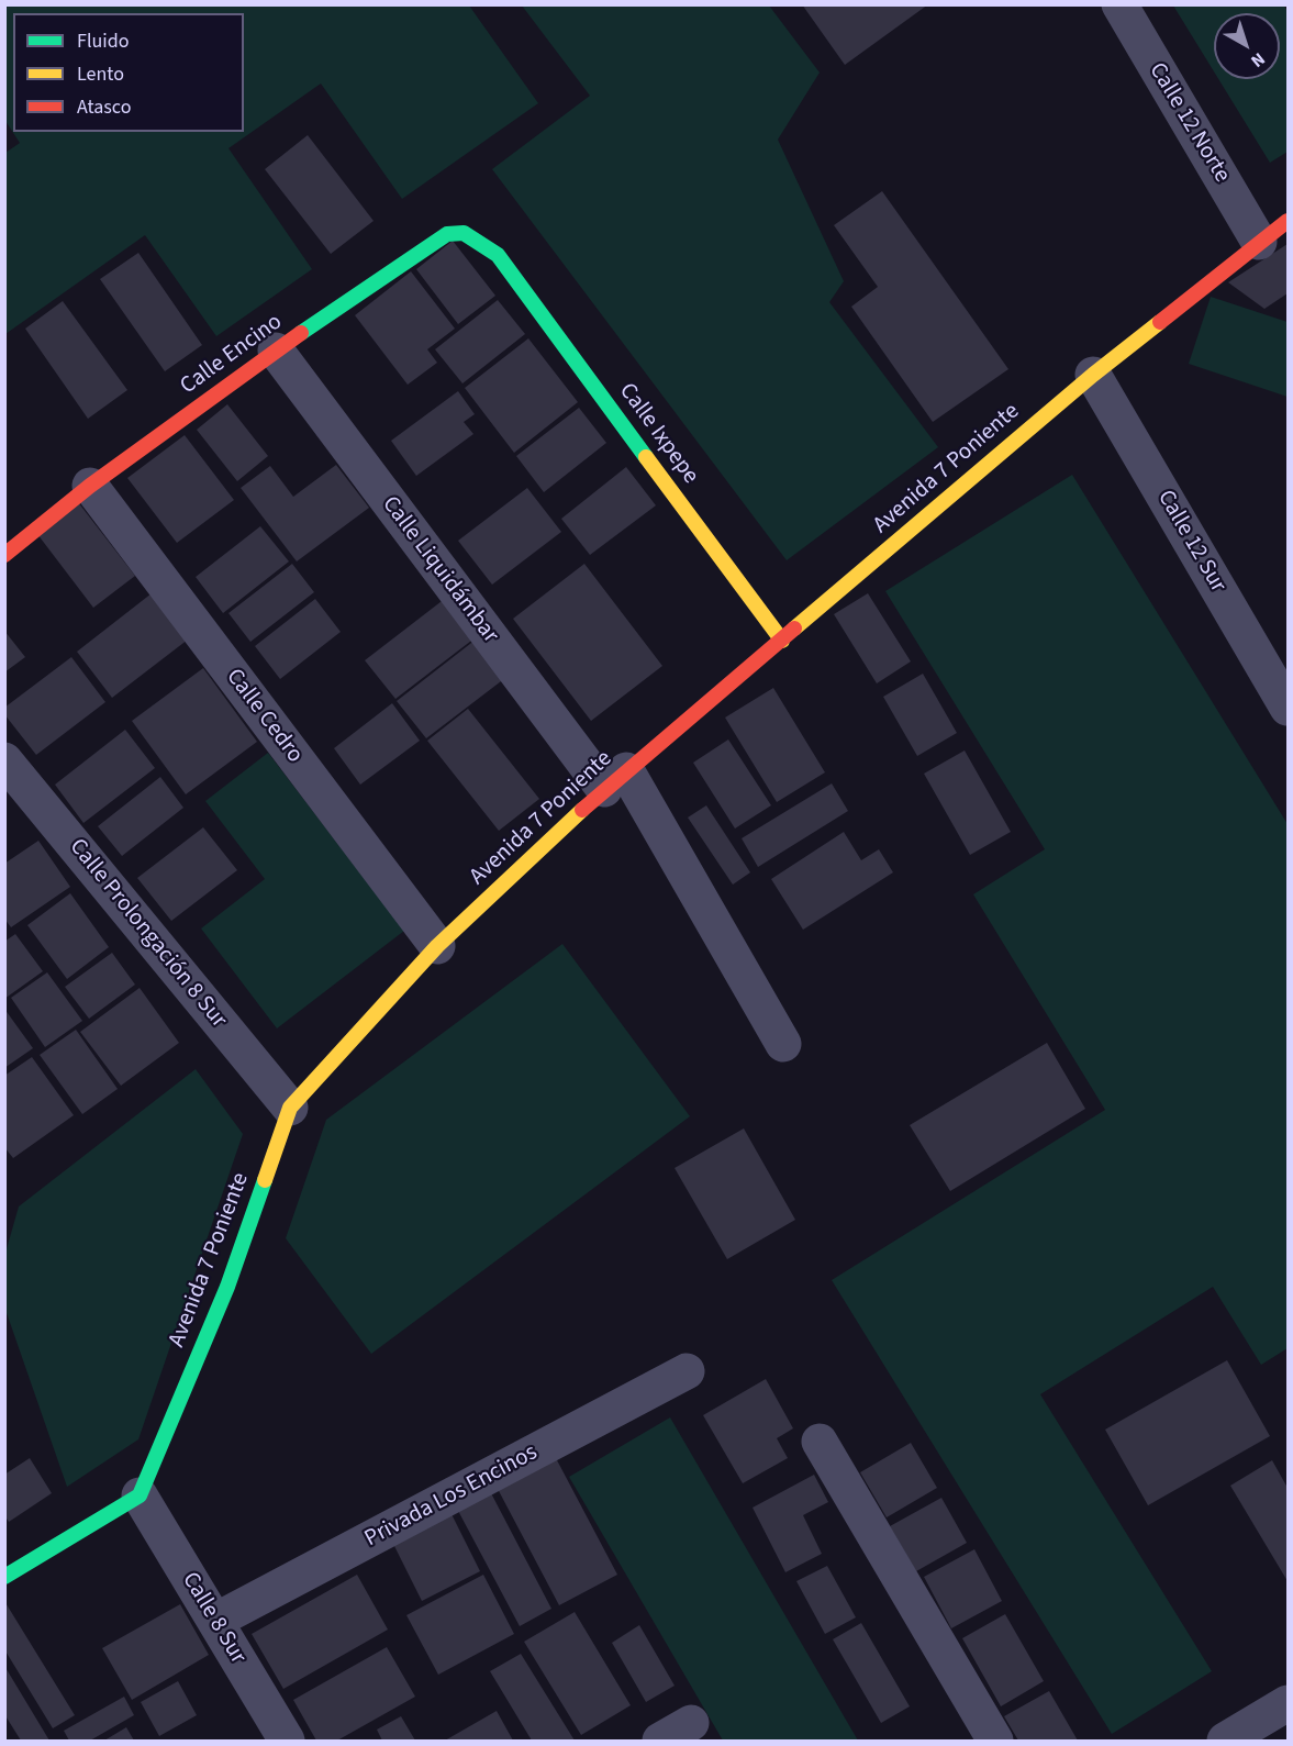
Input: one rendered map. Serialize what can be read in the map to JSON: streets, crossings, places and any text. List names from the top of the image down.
{
  "streets": {
    "street": [
      "Calle 12 Norte",
      "Calle Encino",
      "Calle Ixpepe",
      "Avenida 7 Poniente",
      "Calle 12 Sur",
      "Calle Liquidámbar",
      "Calle Cedro",
      "Calle Prolongación 8 Sur",
      "Privada Los Encinos",
      "Calle 8 Sur"
    ]
  },
  "crossings": [
    ["Calle 12 Norte", "Avenida 7 Poniente"],
    ["Calle Encino", "Calle Ixpepe"],
    ["Calle Encino", "Calle Liquidámbar"],
    ["Calle Encino", "Calle Cedro"],
    ["Calle Ixpepe", "Avenida 7 Poniente"],
    ["Avenida 7 Poniente", "Calle 12 Sur"],
    ["Avenida 7 Poniente", "Calle Liquidámbar"],
    ["Avenida 7 Poniente", "Calle Cedro"],
    ["Avenida 7 Poniente", "Calle Prolongación 8 Sur"],
    ["Avenida 7 Poniente", "Calle 8 Sur"],
    ["Privada Los Encinos", "Calle 8 Sur"]
  ],
  "legend": ["Fluido", "Lento", "Atasco"],
  "north": "bottom right"
}
